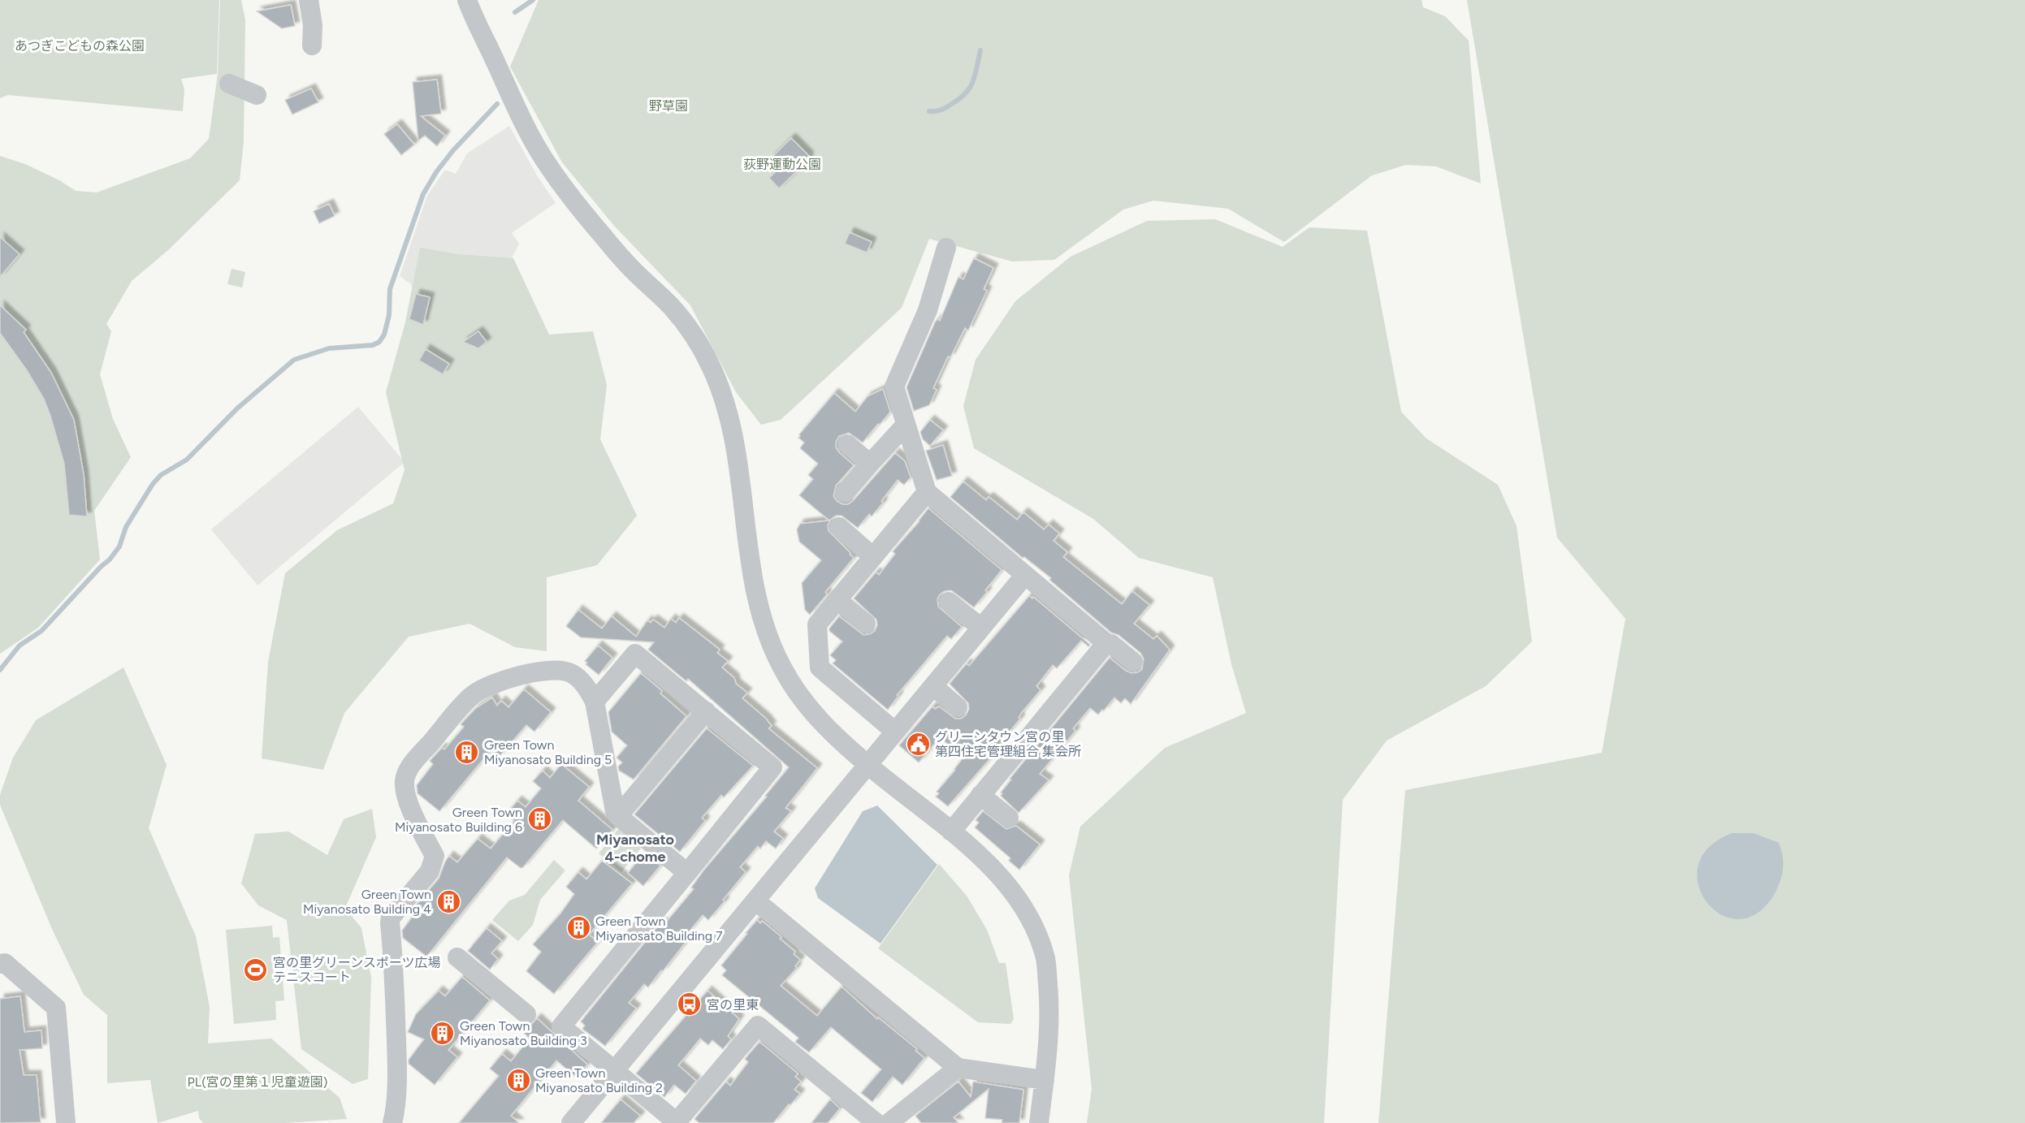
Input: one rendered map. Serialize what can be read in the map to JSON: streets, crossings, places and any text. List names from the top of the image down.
{
  "districts": ["Miyanosato 4-chome"],
  "parks": [
    "あつぎこどもの森公園",
    "野草園",
    "荻野運動公園",
    "PL(宮の里第１児童遊園)"
  ],
  "places": {
    "public building": ["グリーンタウン宮の里 第四住宅管理組合 集会所"],
    "building": [
      "Green Town Miyanosato Building 5",
      "Green Town Miyanosato Building 6",
      "Green Town Miyanosato Building 4",
      "Green Town Miyanosato Building 7",
      "Green Town Miyanosato Building 3",
      "Green Town Miyanosato Building 2"
    ],
    "sports": ["宮の里グリーンスポーツ広場 テニスコート"],
    "bus stop": ["宮の里東"]
  }
}
